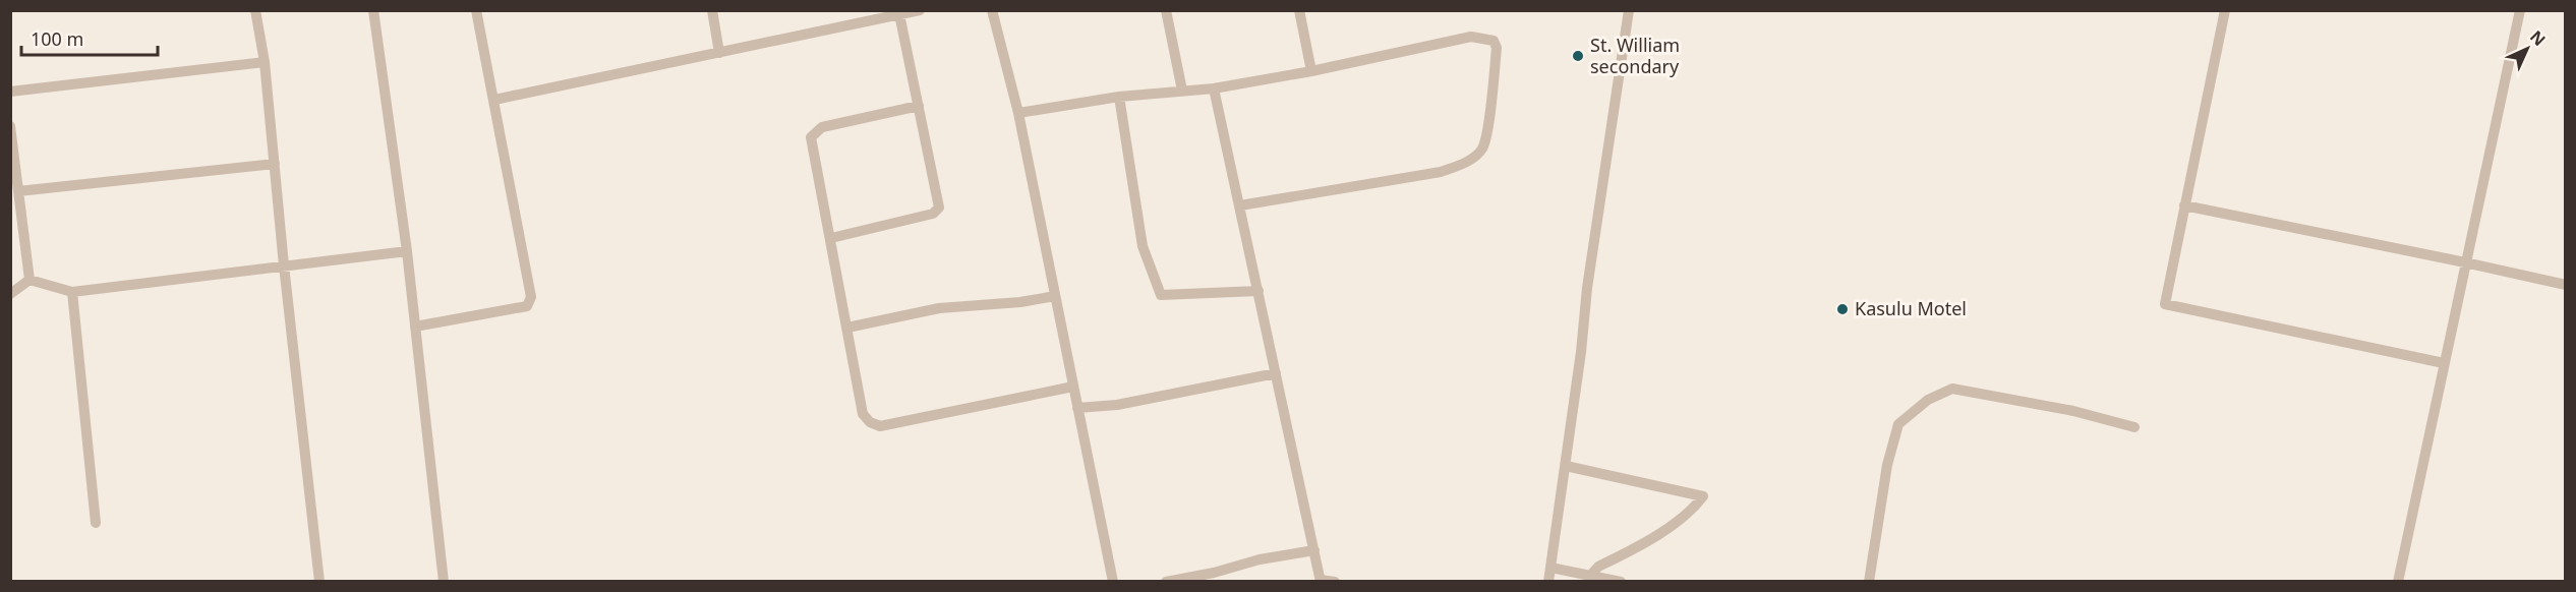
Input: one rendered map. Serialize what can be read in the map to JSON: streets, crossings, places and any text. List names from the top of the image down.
{
  "places": ["St. William secondary", "Kasulu Motel"],
  "scale_bar": "100 m",
  "north": "top right"
}
